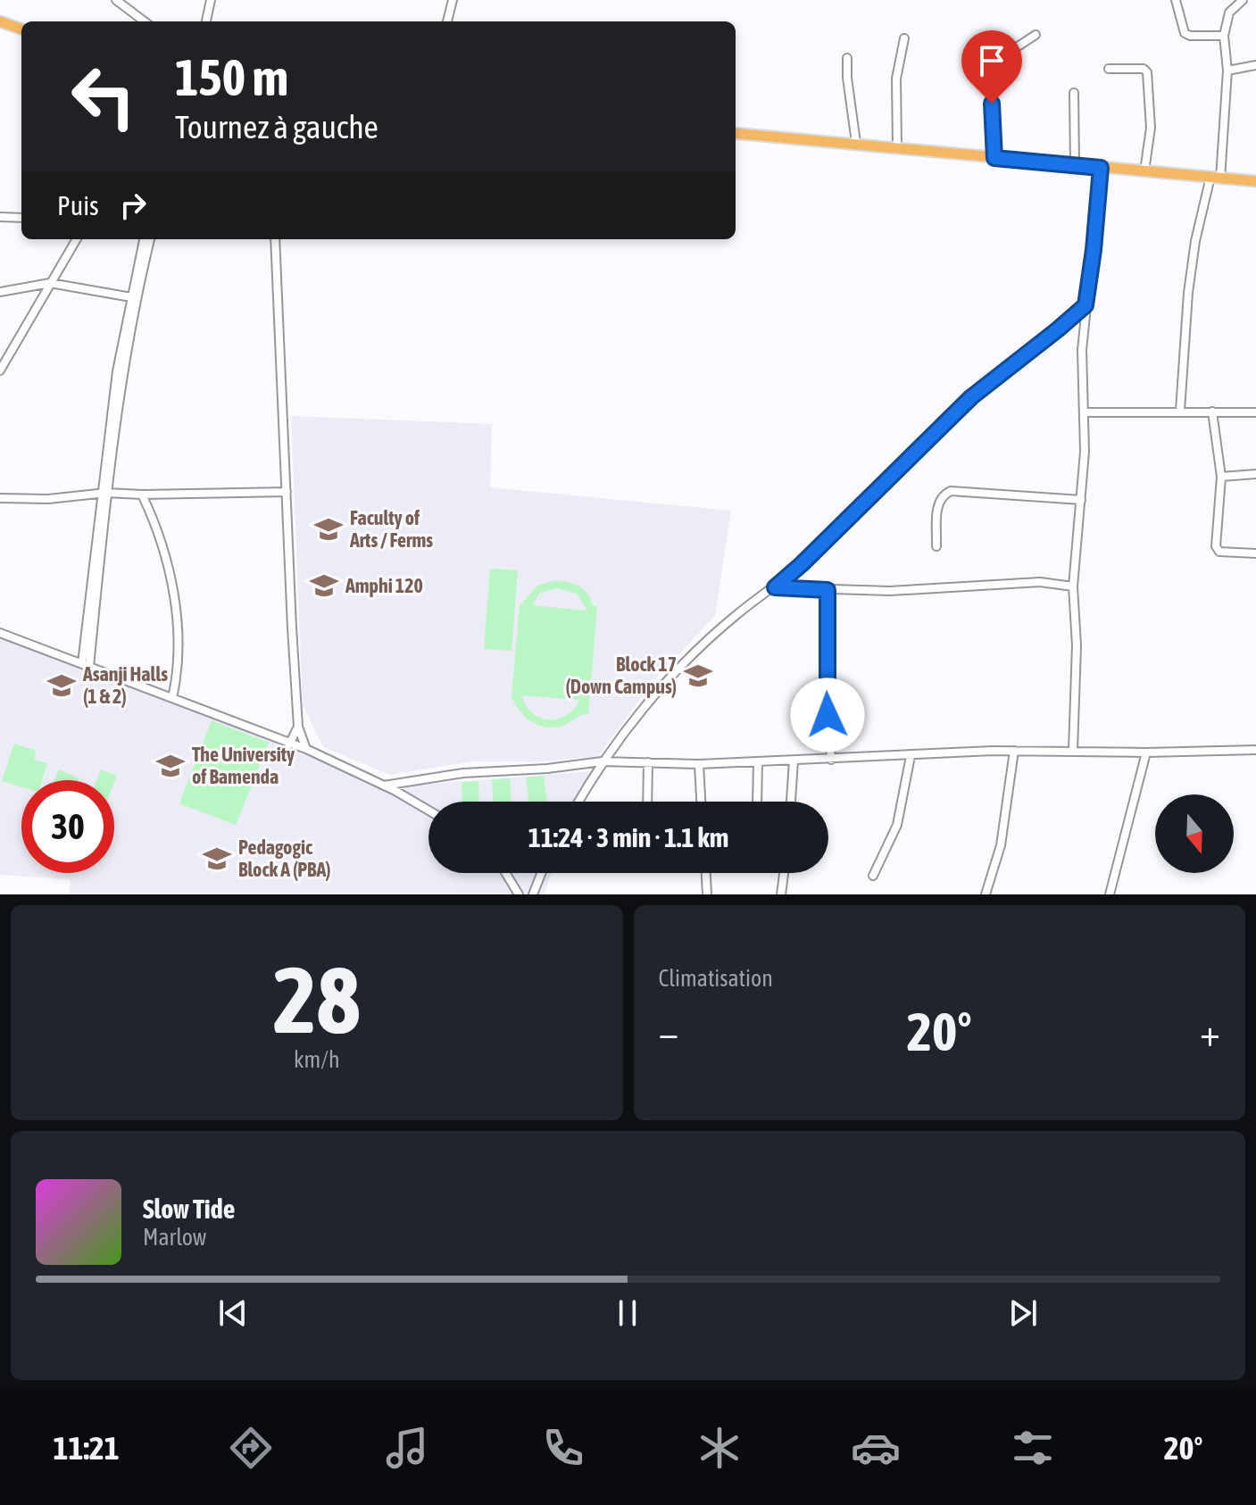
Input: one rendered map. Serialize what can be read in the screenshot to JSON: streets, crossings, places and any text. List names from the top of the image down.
{
  "places": {
    "school or university": [
      "Faculty of Arts / Ferms",
      "Amphi 120",
      "Block 17 (Down Campus)",
      "Asanji Halls (1 & 2)",
      "The University of Bamenda",
      "Pedagogic Block A (PBA)"
    ]
  },
  "north": "bottom",
  "page": {
    "turn": ["150 m", "Tournez à gauche"],
    "then": "Puis",
    "limit": "30",
    "trip": "11:24 · 3 min · 1.1 km",
    "tile": [
      ["28", "km/h"],
      "Climatisation"
    ],
    "heat": ["−", "20°", "+"],
    "song": ["Slow Tide", "Marlow"],
    "tabs": ["11:21", "20°"]
  }
}
